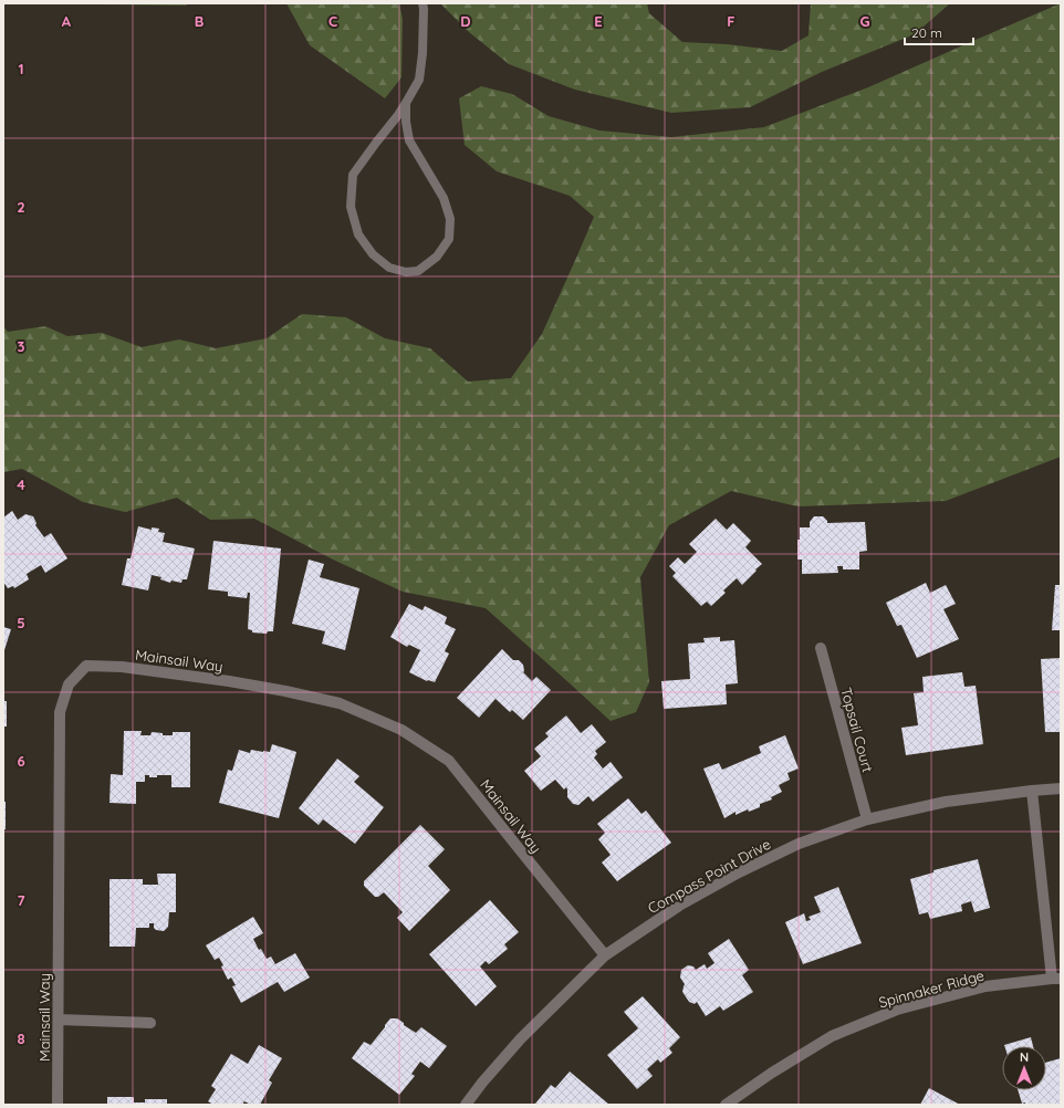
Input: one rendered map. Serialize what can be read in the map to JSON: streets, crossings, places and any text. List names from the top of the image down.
{
  "streets": {
    "street": [
      "Mainsail Way",
      "Topsail Court",
      "Compass Point Drive",
      "Spinnaker Ridge"
    ]
  },
  "crossings": [
    ["Mainsail Way", "Compass Point Drive"],
    ["Topsail Court", "Compass Point Drive"]
  ],
  "scale_bar": "20 m",
  "north": "top",
  "grid": {
    "columns": [
      "A",
      "B",
      "C",
      "D",
      "E",
      "F",
      "G"
    ],
    "rows": [
      "1",
      "2",
      "3",
      "4",
      "5",
      "6",
      "7",
      "8"
    ]
  }
}
